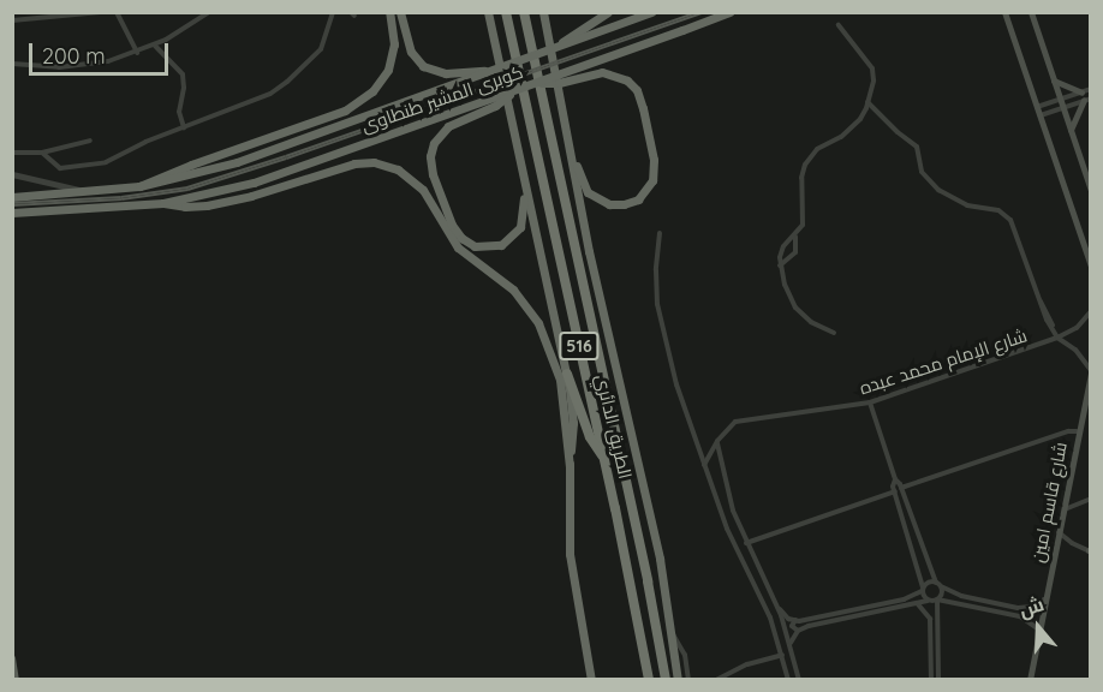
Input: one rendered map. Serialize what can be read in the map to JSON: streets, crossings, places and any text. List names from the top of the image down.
{
  "streets": {
    "highway": ["كوبرى المشير طنطاوى", "516", "الطريق الدائري"],
    "main road": ["شارع قاسم امين"],
    "street": ["شارع الإمام محمد عبده"]
  },
  "scale_bar": "200 m",
  "north": "top"
}
